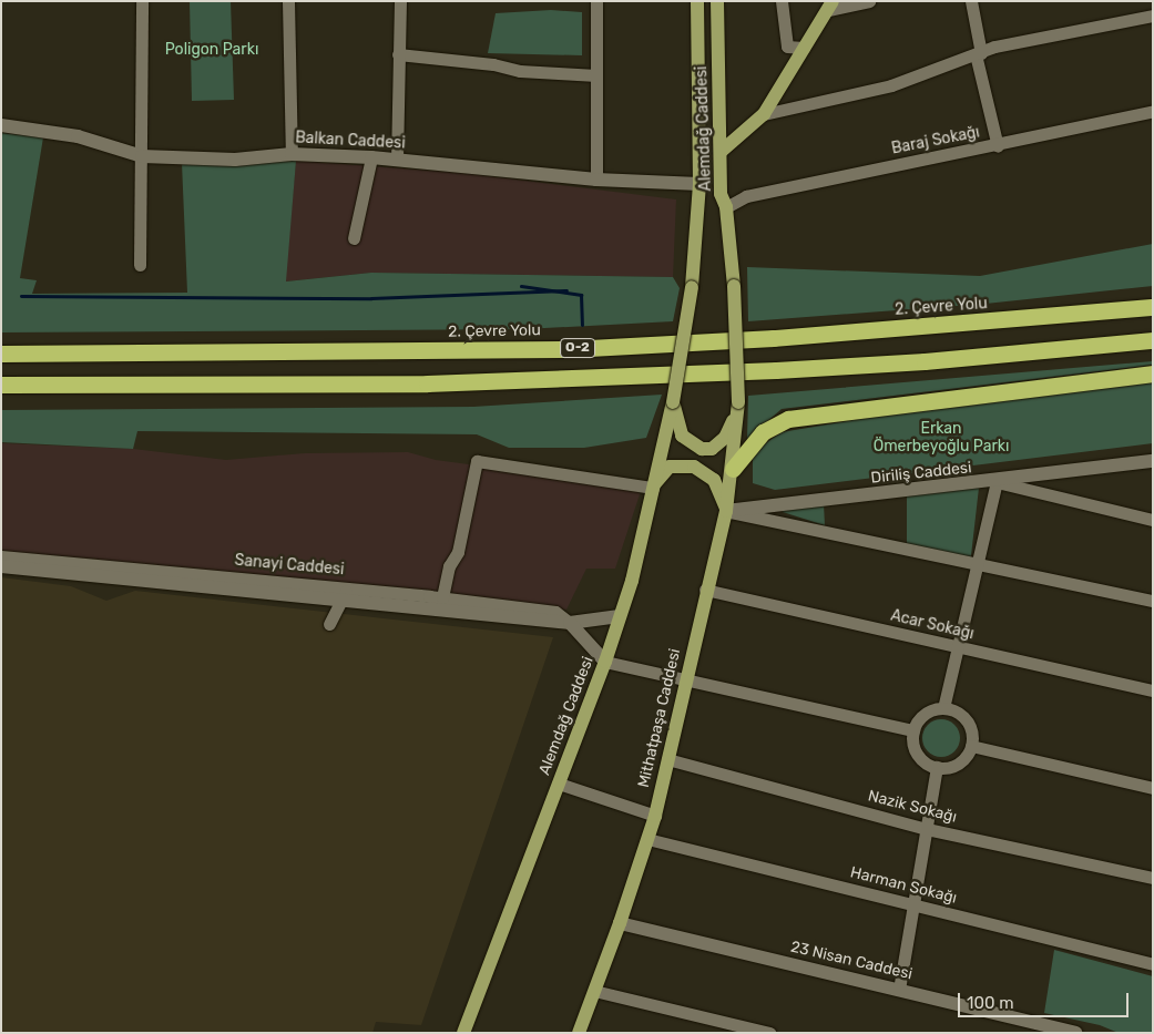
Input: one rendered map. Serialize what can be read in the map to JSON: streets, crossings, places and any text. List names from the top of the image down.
{
  "streets": {
    "highway": ["2. Çevre Yolu", "O-2"],
    "main road": ["Alemdağ Caddesi", "Mithatpaşa Caddesi"],
    "street": [
      "Balkan Caddesi",
      "Baraj Sokağı",
      "Diriliş Caddesi",
      "Sanayi Caddesi",
      "Acar Sokağı",
      "Nazik Sokağı",
      "Harman Sokağı",
      "23 Nisan Caddesi"
    ]
  },
  "crossings": [
    ["Alemdağ Caddesi", "Balkan Caddesi"],
    ["Alemdağ Caddesi", "Baraj Sokağı"],
    ["Alemdağ Caddesi", "Sanayi Caddesi"],
    ["Alemdağ Caddesi", "Mithatpaşa Caddesi"],
    ["Diriliş Caddesi", "Mithatpaşa Caddesi"],
    ["Acar Sokağı", "Mithatpaşa Caddesi"],
    ["Mithatpaşa Caddesi", "Nazik Sokağı"],
    ["Mithatpaşa Caddesi", "Harman Sokağı"],
    ["Mithatpaşa Caddesi", "23 Nisan Caddesi"]
  ],
  "parks": ["Poligon Parkı", "Erkan Ömerbeyoğlu Parkı"],
  "scale_bar": "100 m"
}
